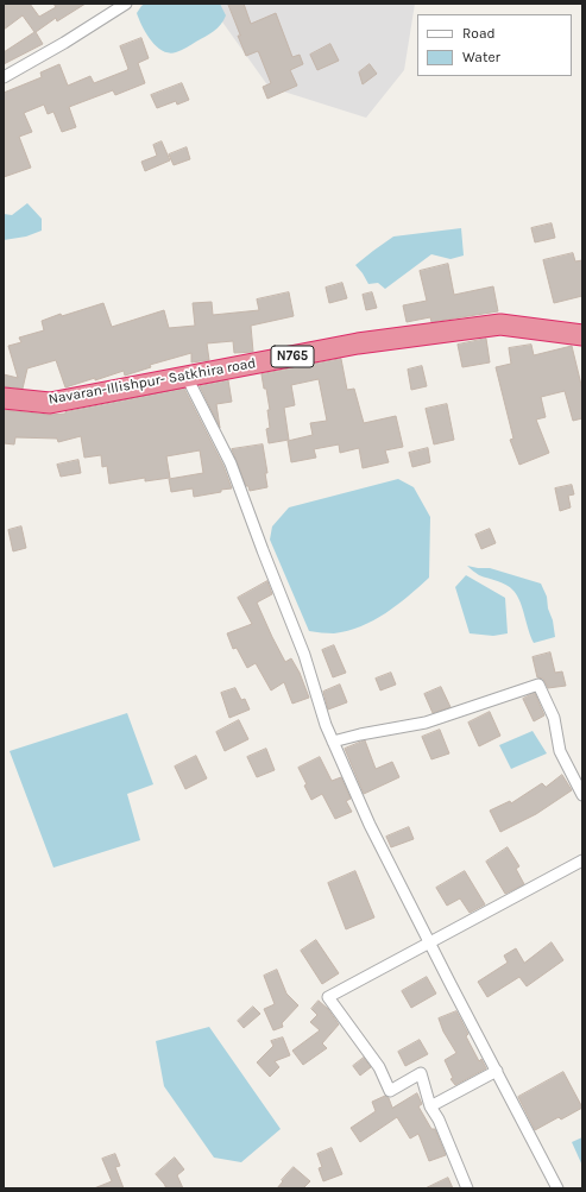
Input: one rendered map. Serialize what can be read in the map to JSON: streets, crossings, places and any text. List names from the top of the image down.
{
  "streets": {
    "highway": ["N765", "Navaran-Illishpur- Satkhira road"]
  },
  "legend": ["Road", "Water"]
}
